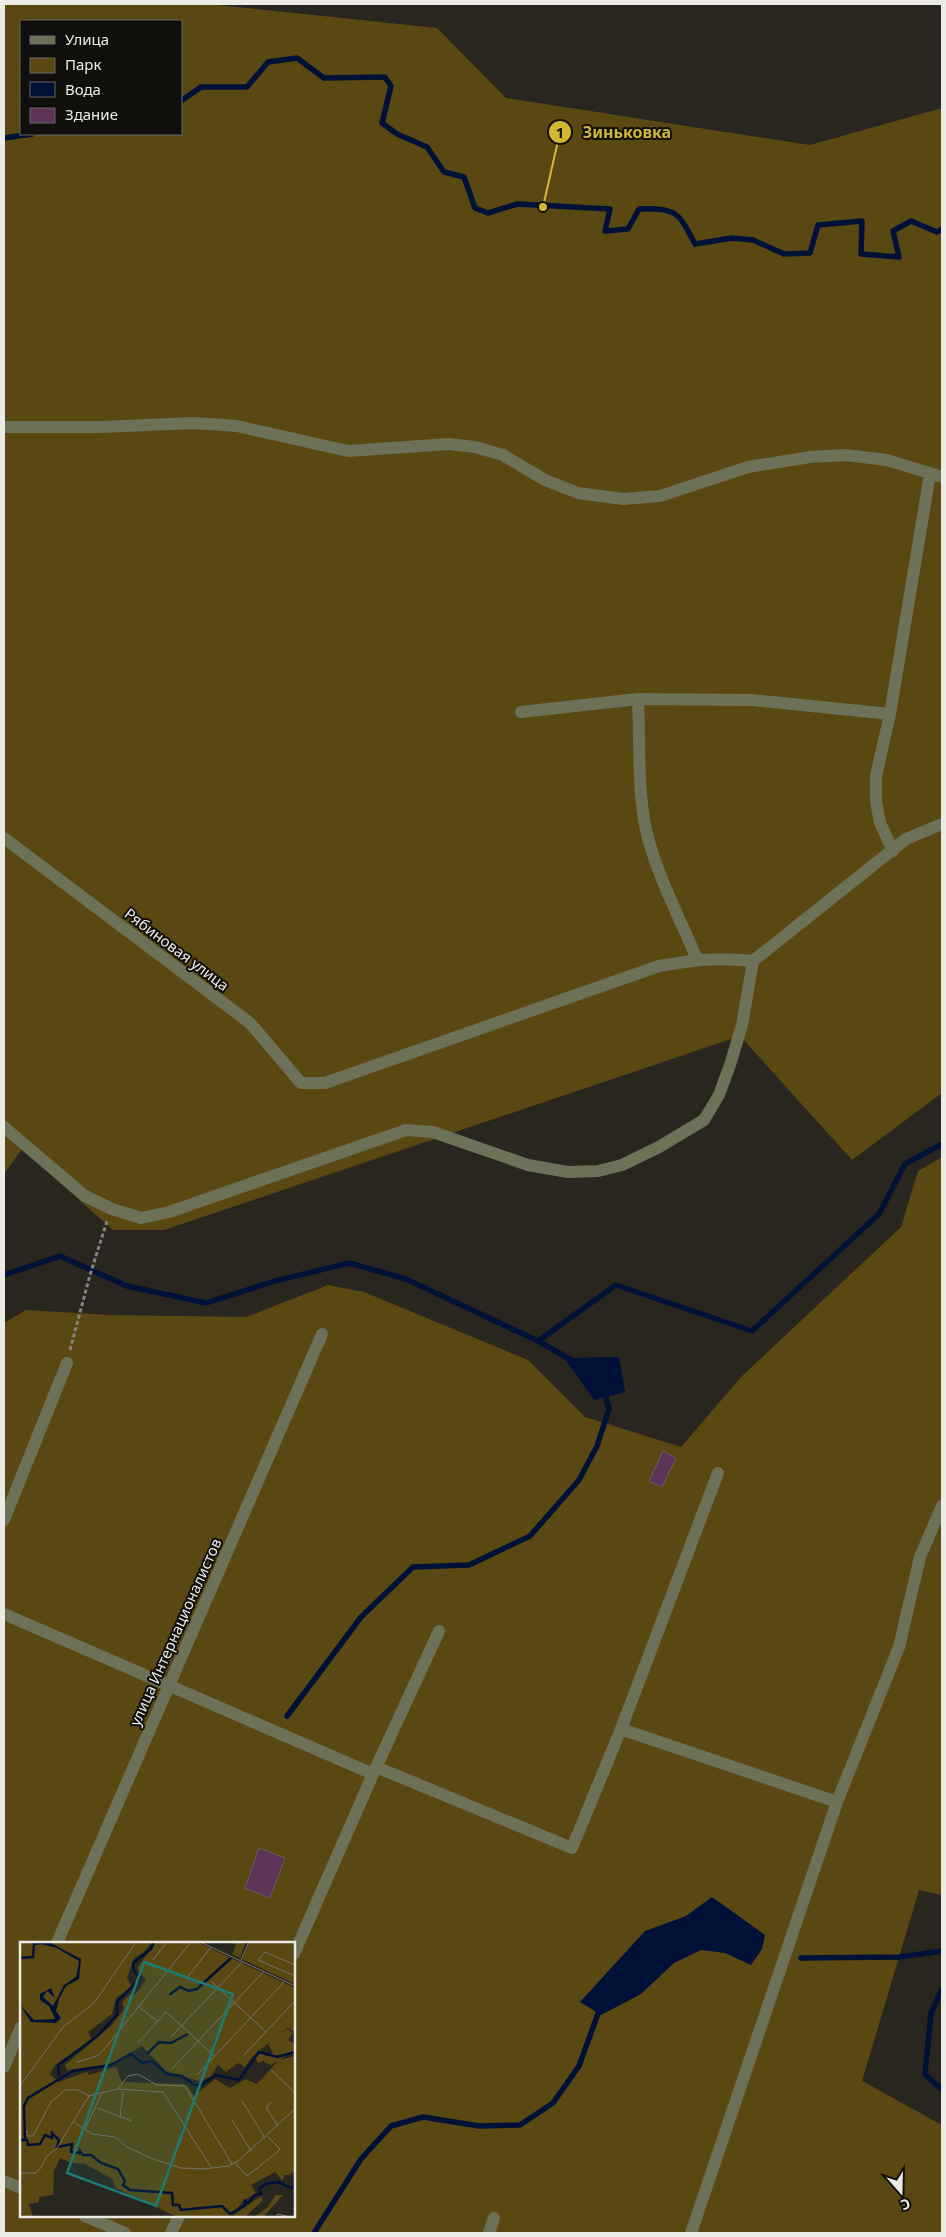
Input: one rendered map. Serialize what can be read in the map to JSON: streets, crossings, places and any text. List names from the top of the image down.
{
  "streets": {
    "street": ["Рябиновая улица", "улица Интернационалистов"]
  },
  "places": ["Зиньковка"],
  "legend": [
    "Улица",
    "Парк",
    "Вода",
    "Здание"
  ],
  "north": "bottom"
}
